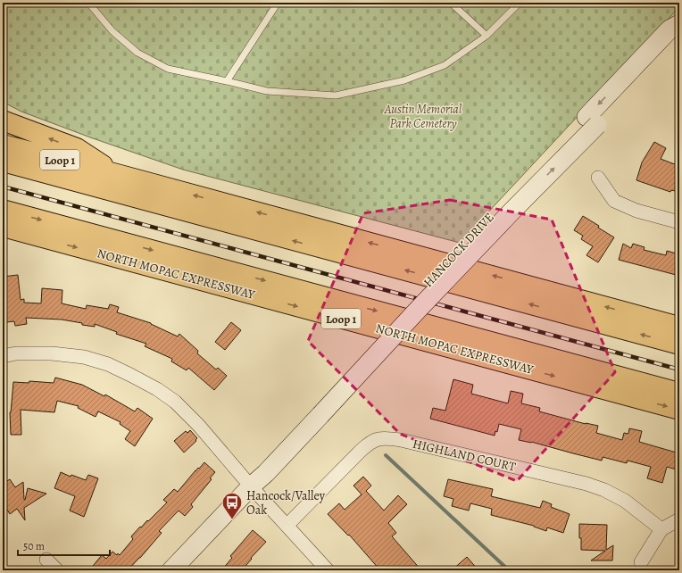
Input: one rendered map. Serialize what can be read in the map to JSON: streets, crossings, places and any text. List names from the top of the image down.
{
  "streets": {
    "highway": ["Loop 1", "NORTH MOPAC EXPRESSWAY"],
    "street": ["HANCOCK DRIVE", "HIGHLAND COURT"]
  },
  "parks": ["Austin Memorial Park Cemetery"],
  "places": {
    "bus stop": ["Hancock/Valley Oak"]
  },
  "scale_bar": "50 m"
}
